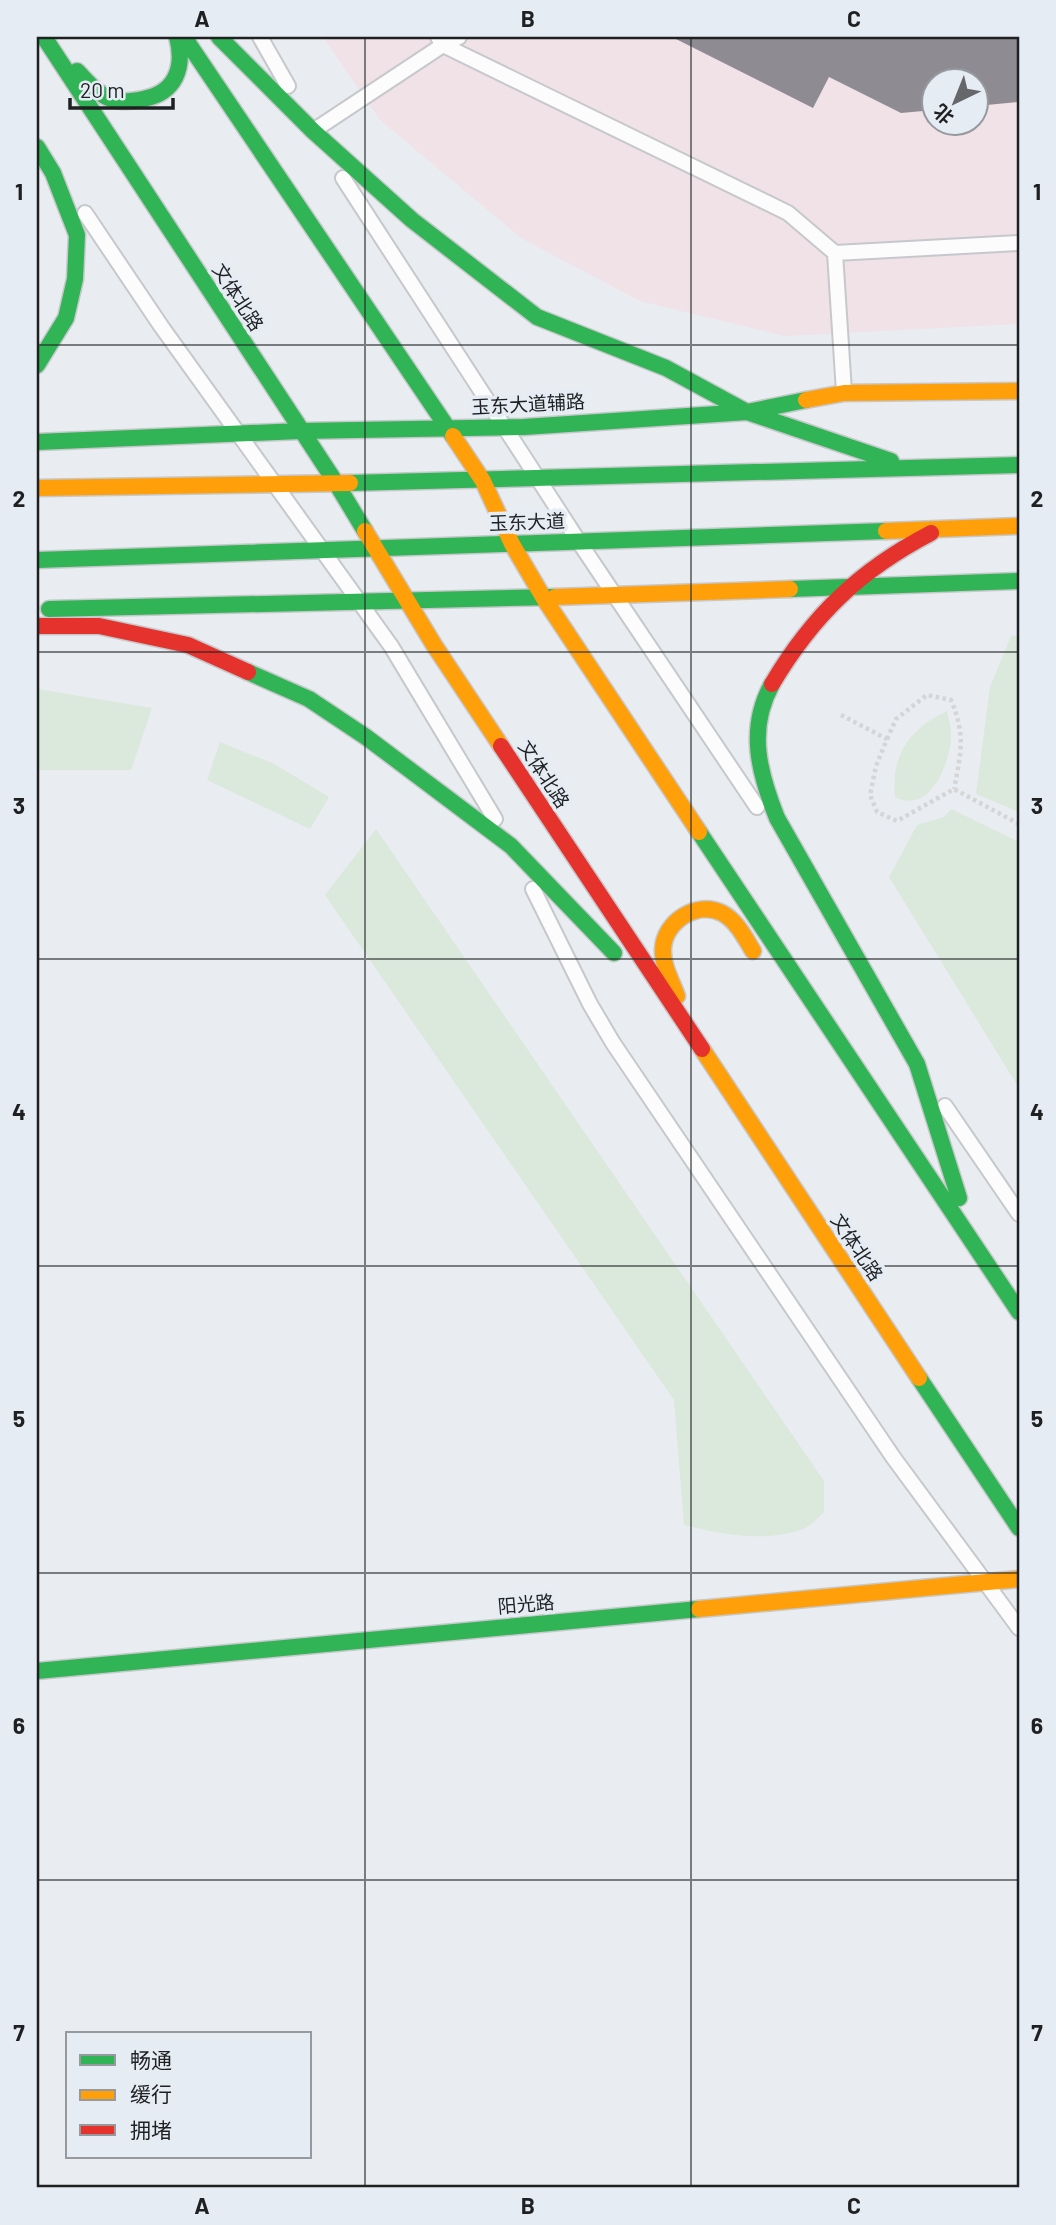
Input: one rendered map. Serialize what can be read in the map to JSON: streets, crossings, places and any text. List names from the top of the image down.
{
  "streets": {
    "main road": [
      "文体北路",
      "玉东大道辅路",
      "玉东大道",
      "阳光路"
    ]
  },
  "crossings": [
    ["文体北路", "玉东大道辅路"],
    ["文体北路", "玉东大道"]
  ],
  "legend": ["畅通", "缓行", "拥堵"],
  "scale_bar": "20 m",
  "north": "bottom left",
  "grid": {
    "columns": ["A", "B", "C"],
    "rows": [
      "1",
      "2",
      "3",
      "4",
      "5",
      "6",
      "7"
    ]
  }
}
